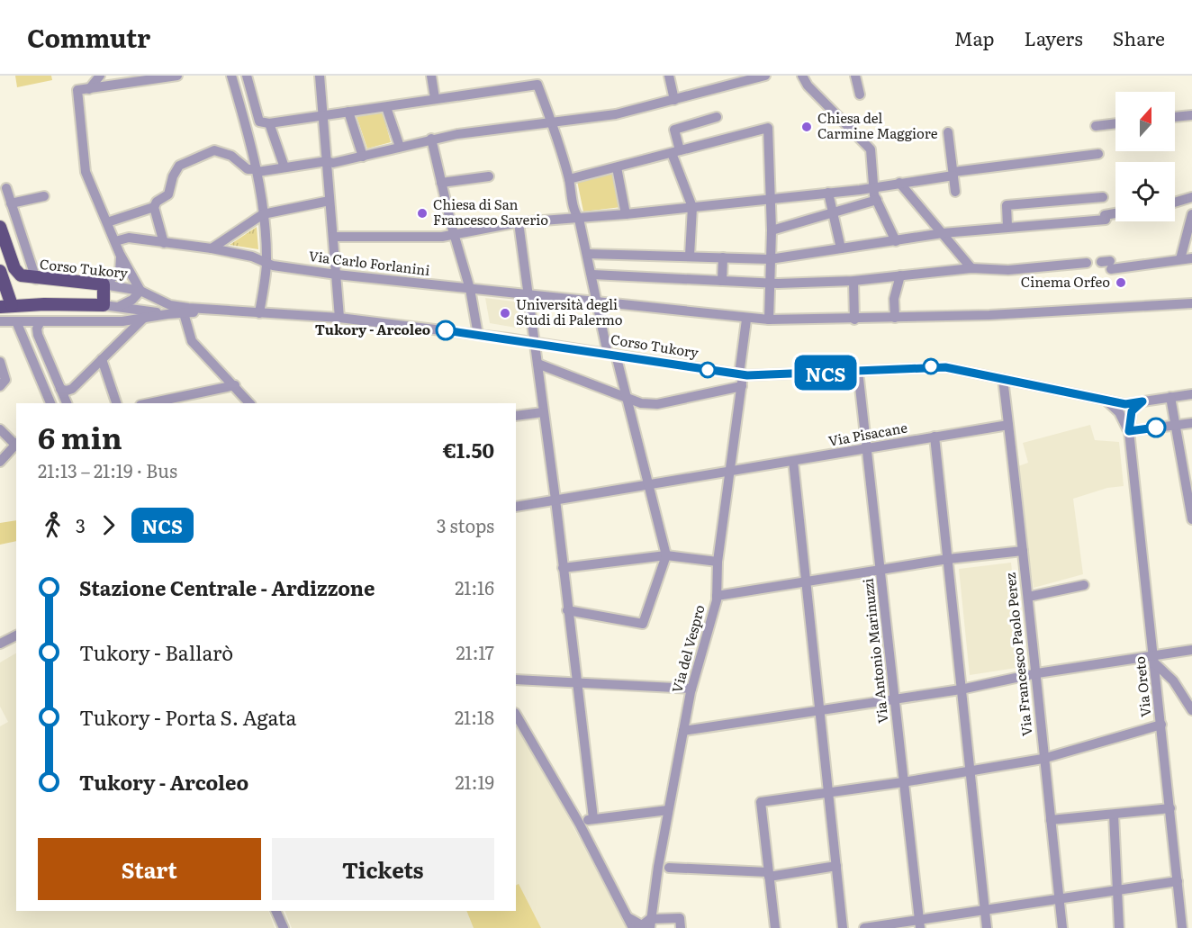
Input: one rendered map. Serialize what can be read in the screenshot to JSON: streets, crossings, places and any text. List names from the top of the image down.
{
  "streets": {
    "main road": ["Corso Tukory"],
    "street": [
      "Via Carlo Forlanini",
      "Via Pisacane",
      "Via del Vespro",
      "Via Antonio Marinuzzi",
      "Via Francesco Paolo Perez",
      "Via Oreto"
    ]
  },
  "crossings": [
    ["Via Carlo Forlanini", "Via del Vespro"],
    ["Corso Tukory", "Via del Vespro"],
    ["Corso Tukory", "Via Antonio Marinuzzi"],
    ["Corso Tukory", "Via Francesco Paolo Perez"],
    ["Via Pisacane", "Via del Vespro"],
    ["Via Pisacane", "Via Antonio Marinuzzi"],
    ["Via Pisacane", "Via Francesco Paolo Perez"]
  ],
  "places": [
    "Chiesa del Carmine Maggiore",
    "Chiesa di San Francesco Saverio",
    "Cinema Orfeo",
    "Università degli Studi di Palermo",
    "Tukory - Arcoleo"
  ],
  "lines": ["bus line NCS"],
  "north": "top",
  "page": {
    "header": "Commutr",
    "nav": ["Map", "Layers", "Share"],
    "on_map": "NCS",
    "heading": ["6 min", "21:13 – 21:19 · Bus", "€1.50"],
    "legs": ["3", "NCS", "3 stops"],
    "list": [
      {
        "name": "Stazione Centrale - Ardizzone",
        "value": "21:16"
      },
      {
        "name": "Tukory - Ballarò",
        "value": "21:17"
      },
      {
        "name": "Tukory - Porta S. Agata",
        "value": "21:18"
      },
      {
        "name": "Tukory - Arcoleo",
        "value": "21:19"
      }
    ],
    "buttons": ["Start", "Tickets"]
  }
}
